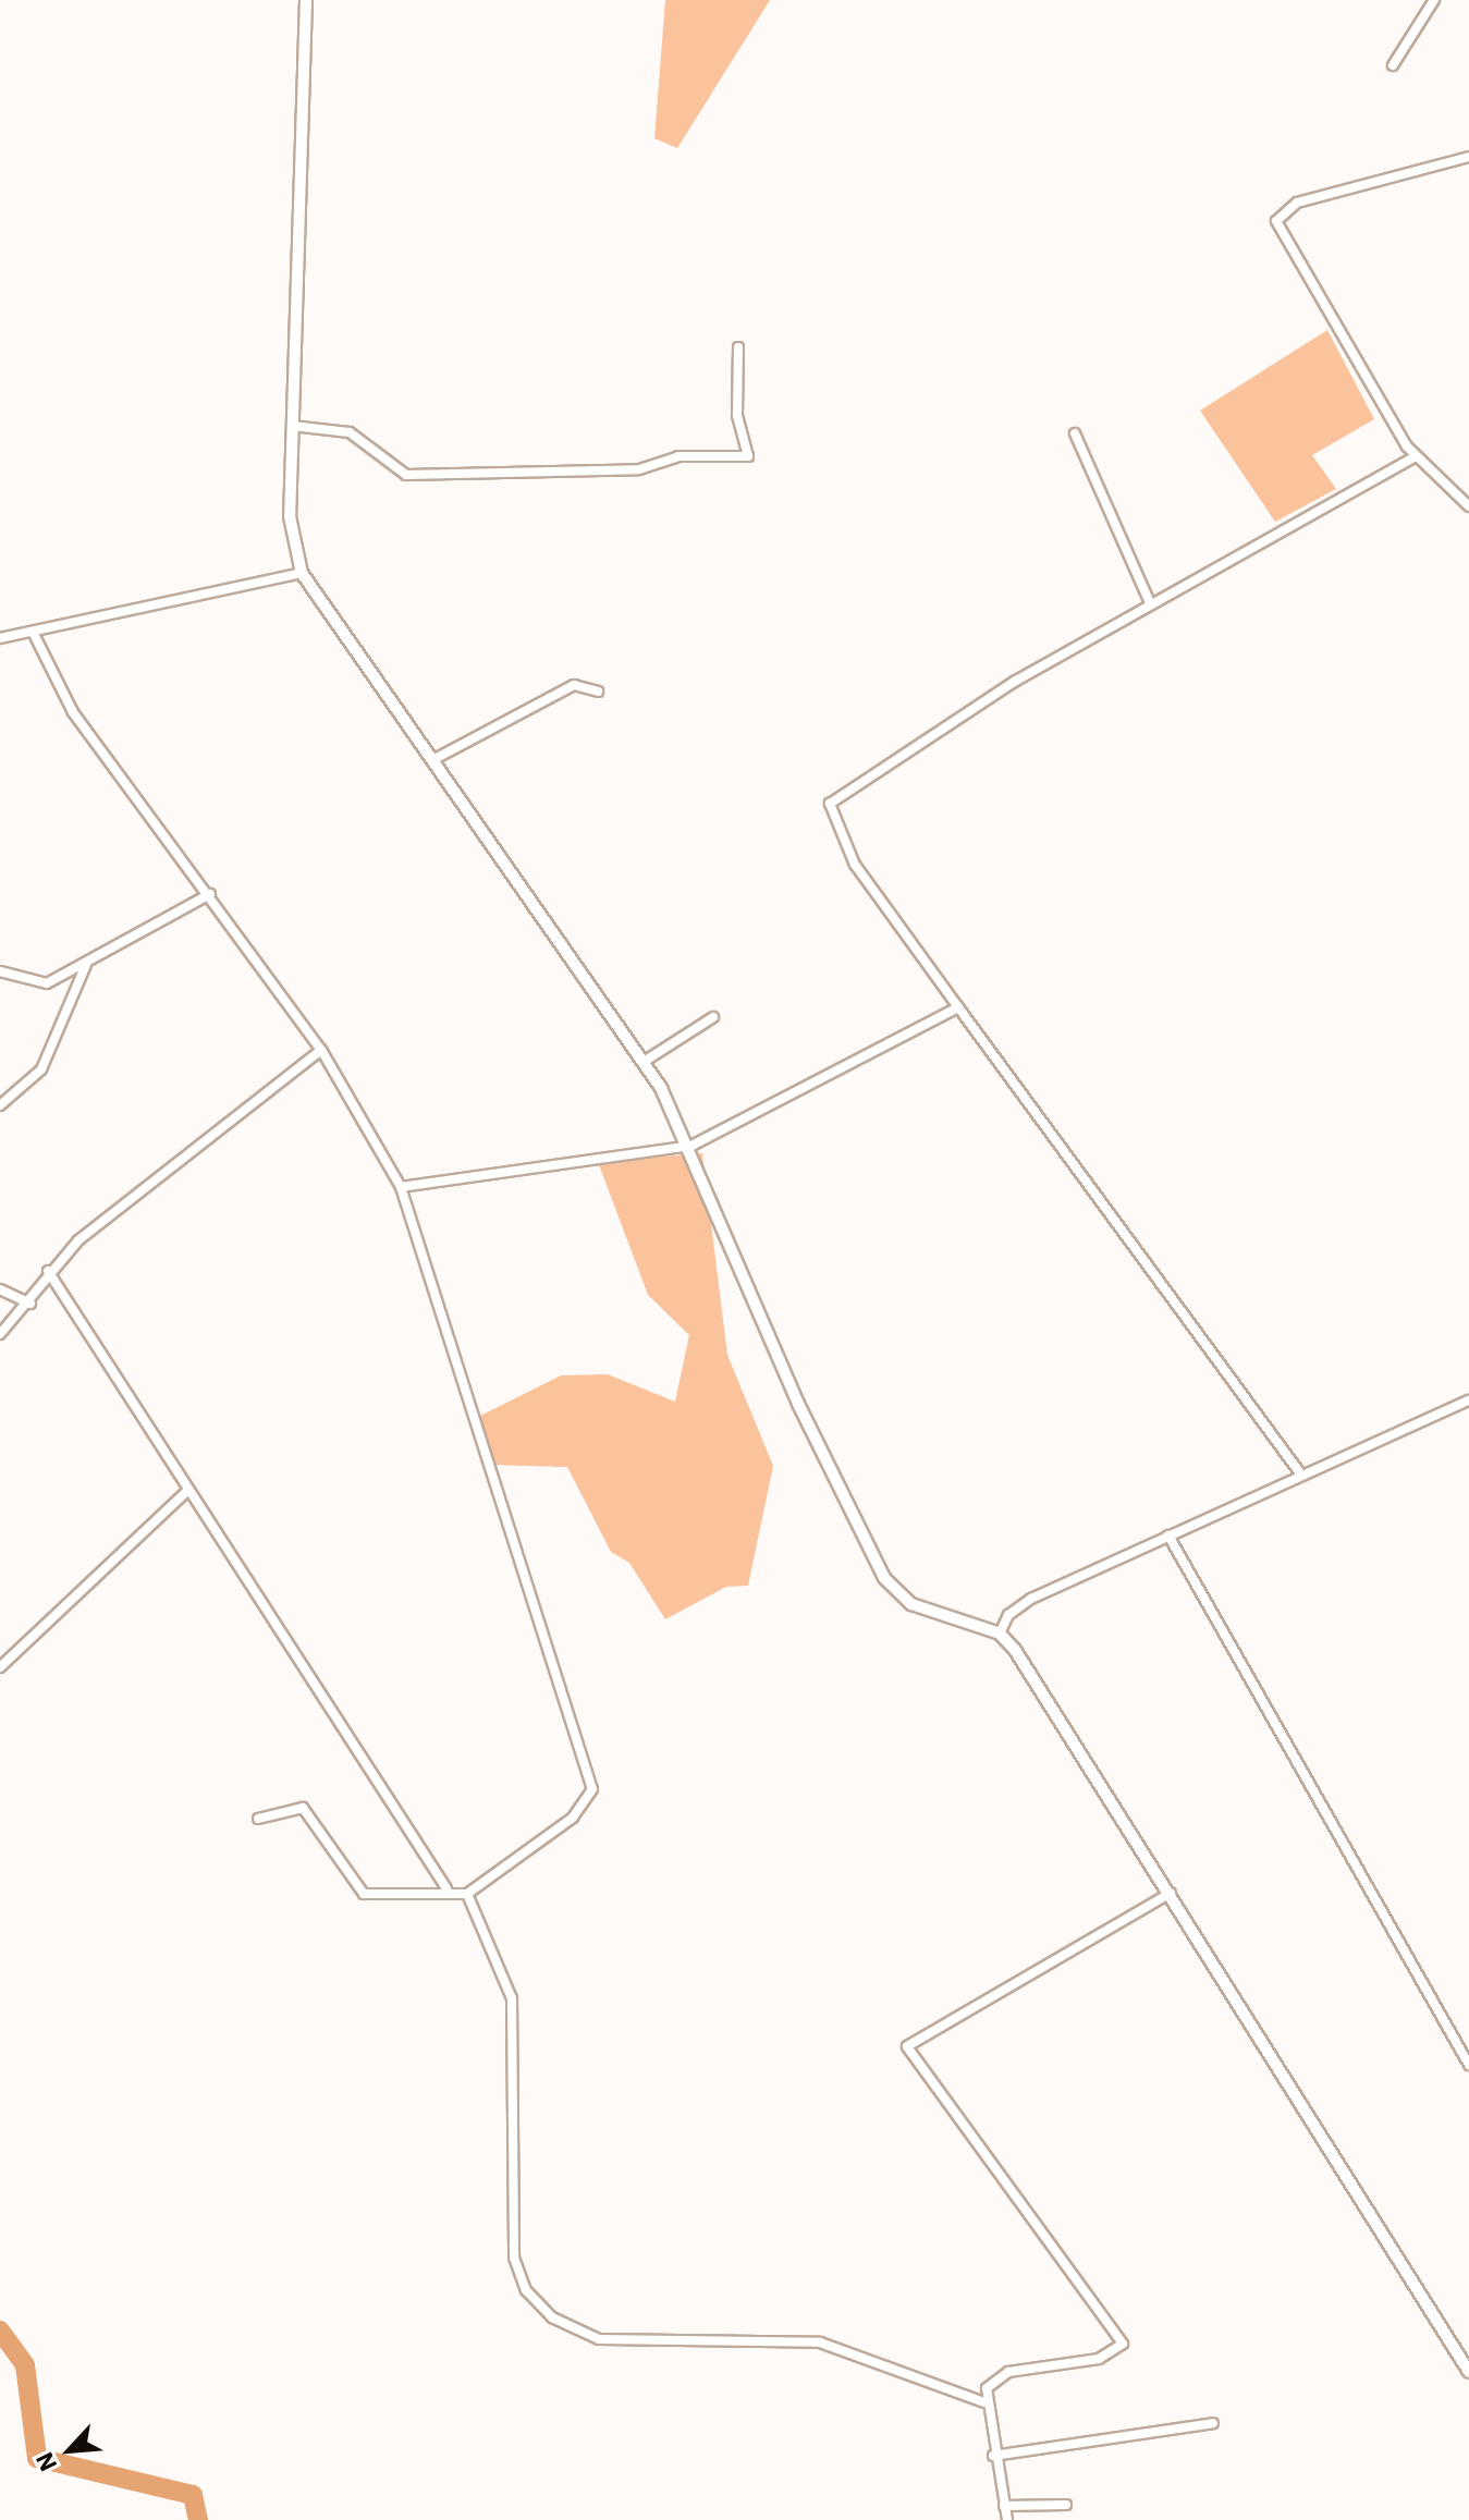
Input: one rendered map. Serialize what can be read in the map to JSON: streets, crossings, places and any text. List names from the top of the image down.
{
  "north": "bottom left"
}
